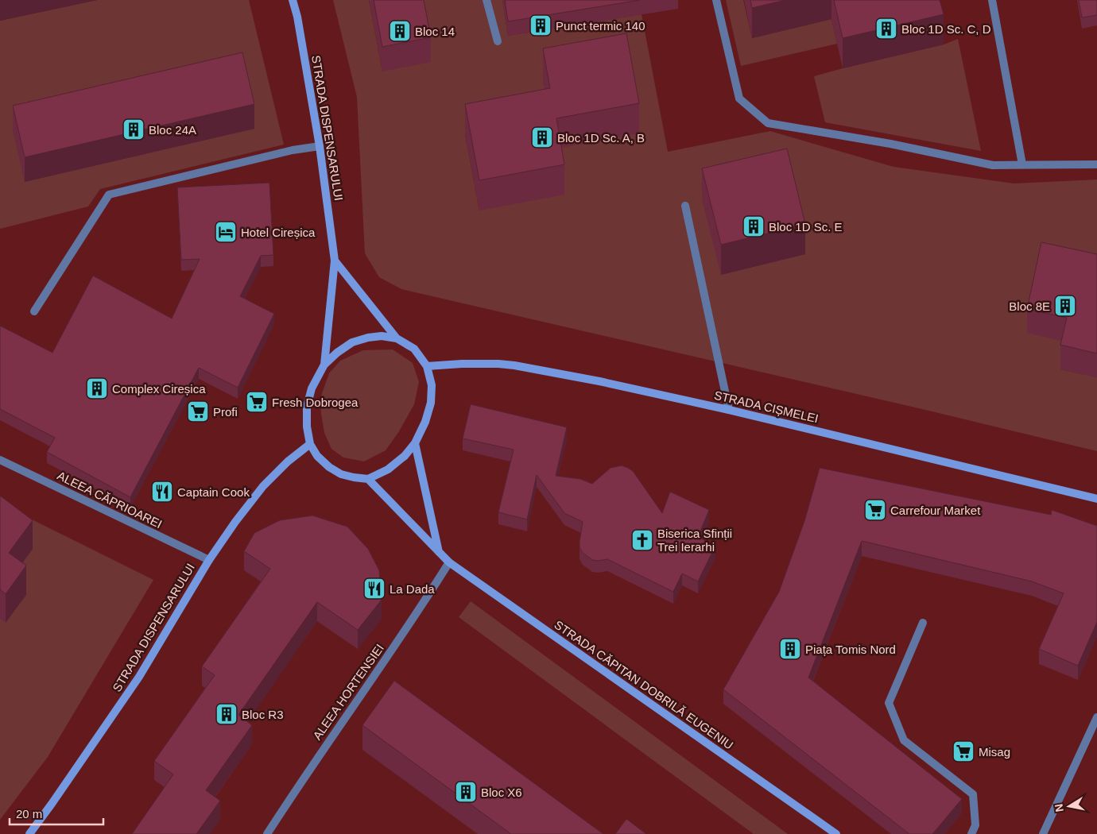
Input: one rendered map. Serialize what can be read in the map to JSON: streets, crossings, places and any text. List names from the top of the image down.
{
  "streets": {
    "street": [
      "STRADA DISPENSARULUI",
      "STRADA CIȘMELEI",
      "ALEEA CĂPRIOAREI",
      "STRADA CĂPITAN DOBRILĂ EUGENIU",
      "ALEEA HORTENSIEI"
    ]
  },
  "crossings": [
    ["STRADA DISPENSARULUI", "STRADA CIȘMELEI"],
    ["STRADA DISPENSARULUI", "ALEEA CĂPRIOAREI"],
    ["STRADA DISPENSARULUI", "STRADA CĂPITAN DOBRILĂ EUGENIU"],
    ["STRADA CIȘMELEI", "STRADA CĂPITAN DOBRILĂ EUGENIU"],
    ["STRADA CĂPITAN DOBRILĂ EUGENIU", "ALEEA HORTENSIEI"]
  ],
  "places": {
    "building": [
      "Punct termic 140",
      "Bloc 1D Sc. C, D",
      "Bloc 14",
      "Bloc 24A",
      "Bloc 1D Sc. A, B",
      "Bloc 1D Sc. E",
      "Bloc 8E",
      "Complex Cireșica",
      "Piața Tomis Nord",
      "Bloc R3",
      "Bloc X6"
    ],
    "hotel": ["Hotel Cireșica"],
    "supermarket": [
      "Fresh Dobrogea",
      "Profi",
      "Carrefour Market",
      "Misag"
    ],
    "restaurant": ["Captain Cook", "La Dada"],
    "church": ["Biserica Sfinții Trei Ierarhi"]
  },
  "scale_bar": "20 m",
  "north": "left"
}
